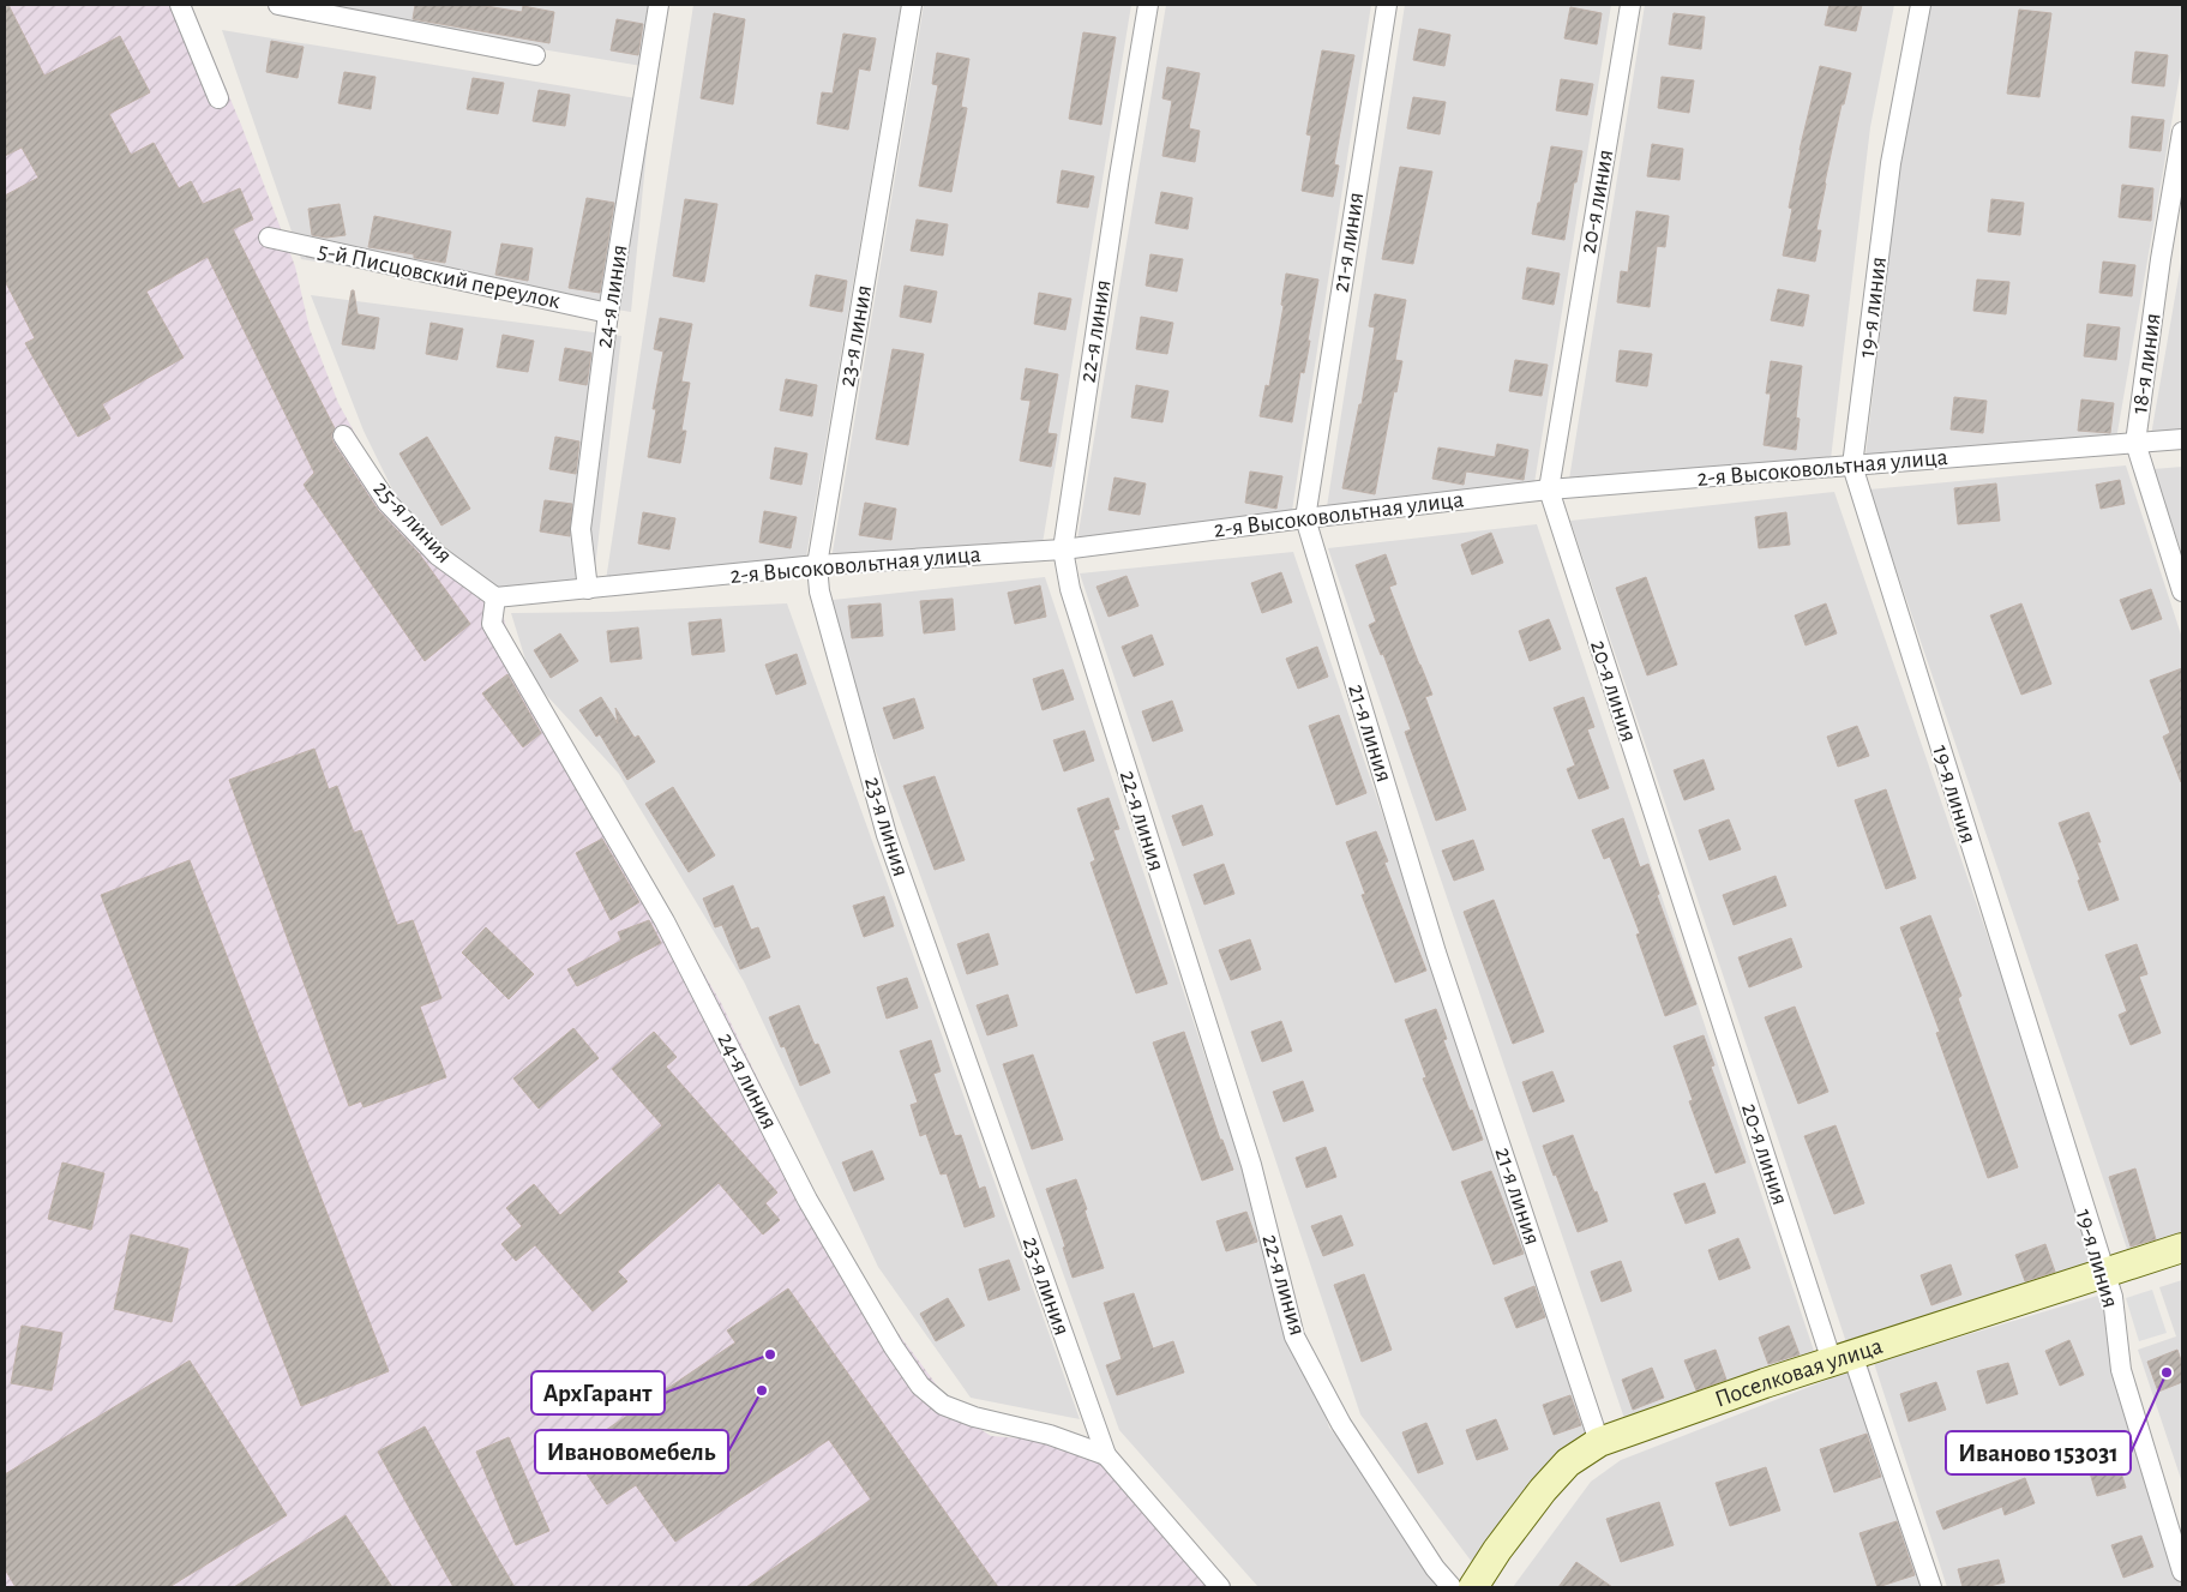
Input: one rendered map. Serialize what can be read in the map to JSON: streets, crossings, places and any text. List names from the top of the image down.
{
  "streets": {
    "street": [
      "20-я линия",
      "21-я линия",
      "5-й Писцовский переулок",
      "24-я линия",
      "19-я линия",
      "22-я линия",
      "23-я линия",
      "18-я линия",
      "2-я Высоковольтная улица",
      "25-я линия",
      "Поселковая улица"
    ]
  },
  "crossings": [
    ["20-я линия", "2-я Высоковольтная улица"],
    ["20-я линия", "Поселковая улица"],
    ["21-я линия", "2-я Высоковольтная улица"],
    ["21-я линия", "Поселковая улица"],
    ["5-й Писцовский переулок", "24-я линия"],
    ["24-я линия", "23-я линия"],
    ["24-я линия", "2-я Высоковольтная улица"],
    ["24-я линия", "25-я линия"],
    ["19-я линия", "2-я Высоковольтная улица"],
    ["19-я линия", "Поселковая улица"],
    ["22-я линия", "2-я Высоковольтная улица"],
    ["23-я линия", "2-я Высоковольтная улица"],
    ["18-я линия", "2-я Высоковольтная улица"],
    ["2-я Высоковольтная улица", "25-я линия"]
  ],
  "places": ["АрхГарант", "Иваново 153031", "Ивановомебель"]
}
